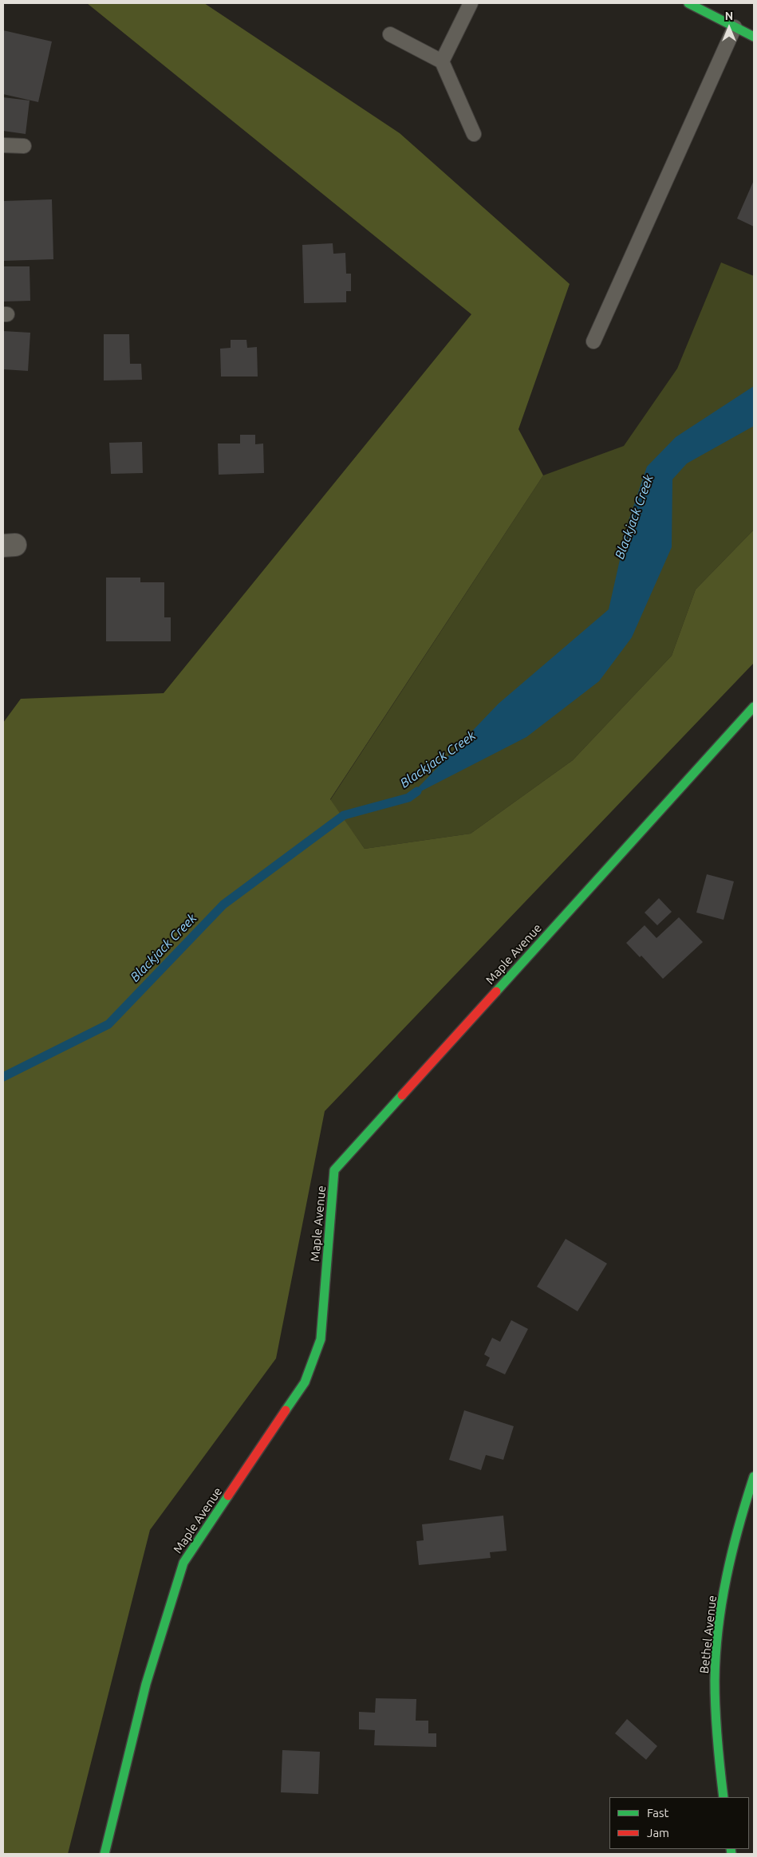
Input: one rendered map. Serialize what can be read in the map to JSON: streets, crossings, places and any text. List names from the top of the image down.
{
  "streets": {
    "street": ["Maple Avenue", "Bethel Avenue"]
  },
  "water": ["Blackjack Creek"],
  "legend": ["Fast", "Jam"],
  "north": "top"
}
